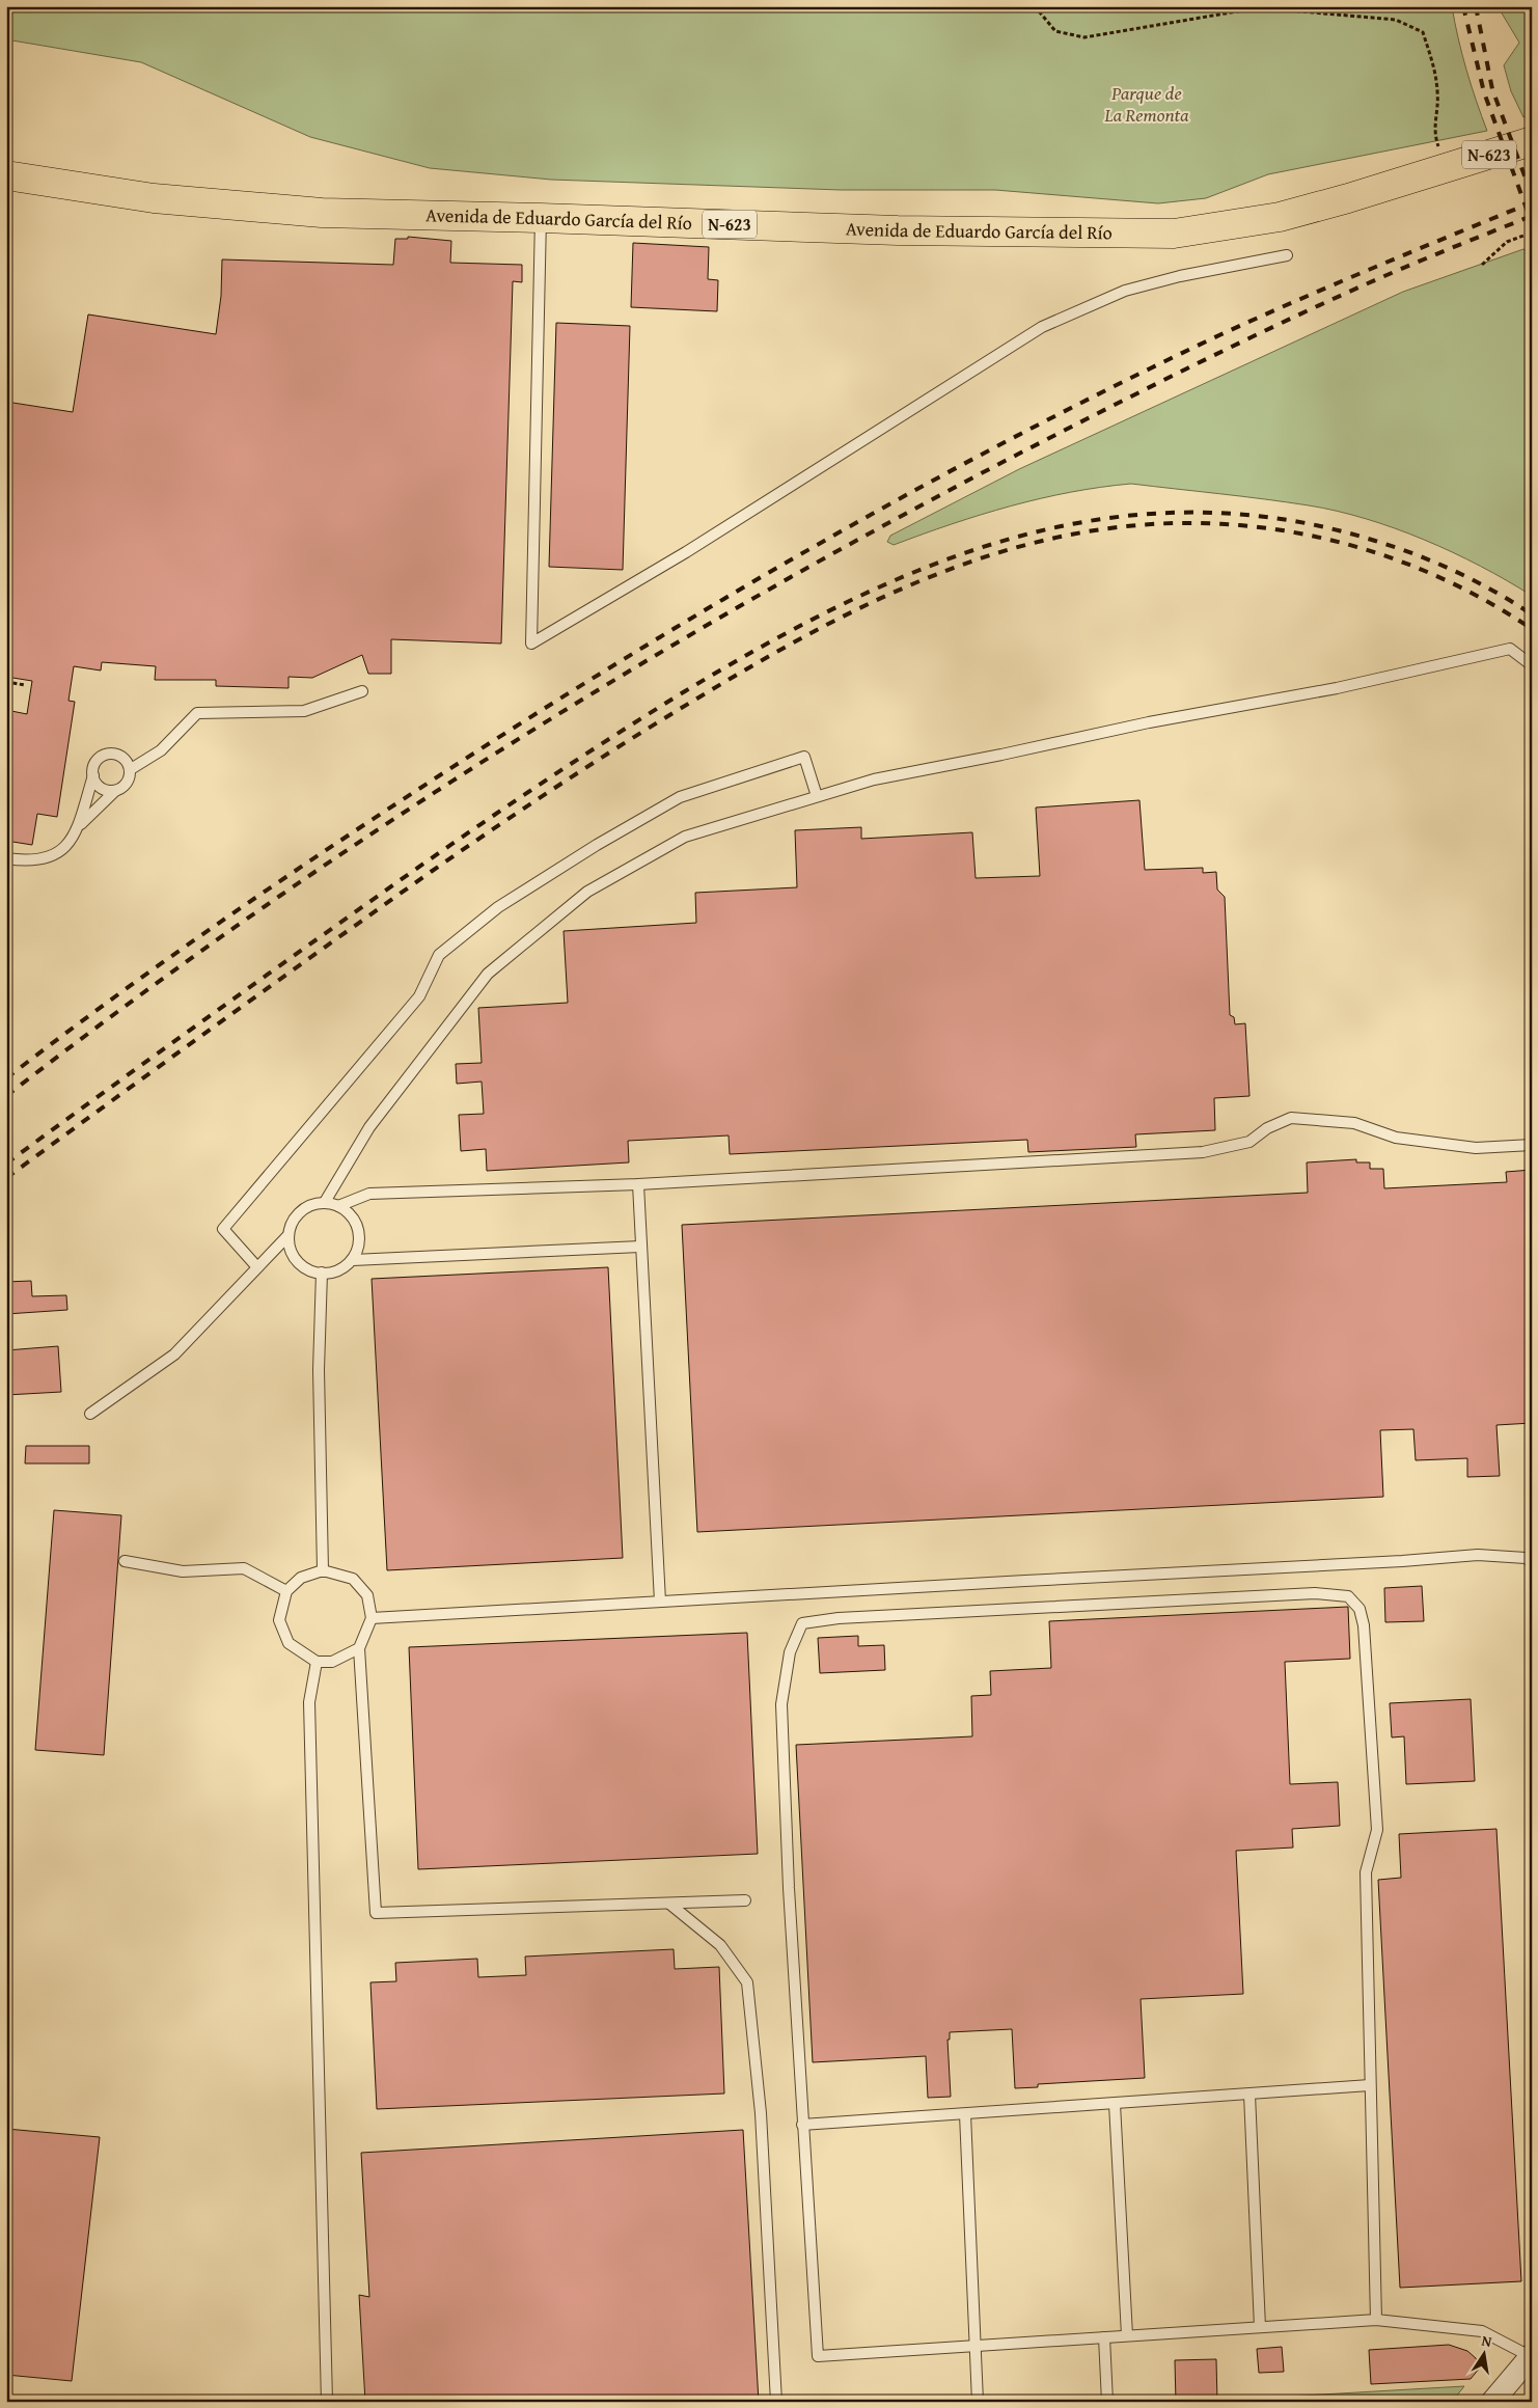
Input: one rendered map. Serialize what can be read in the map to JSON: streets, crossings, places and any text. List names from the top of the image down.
{
  "streets": {
    "highway": ["N-623", "Avenida de Eduardo García del Río"]
  },
  "parks": ["Parque de La Remonta"],
  "north": "top"
}
